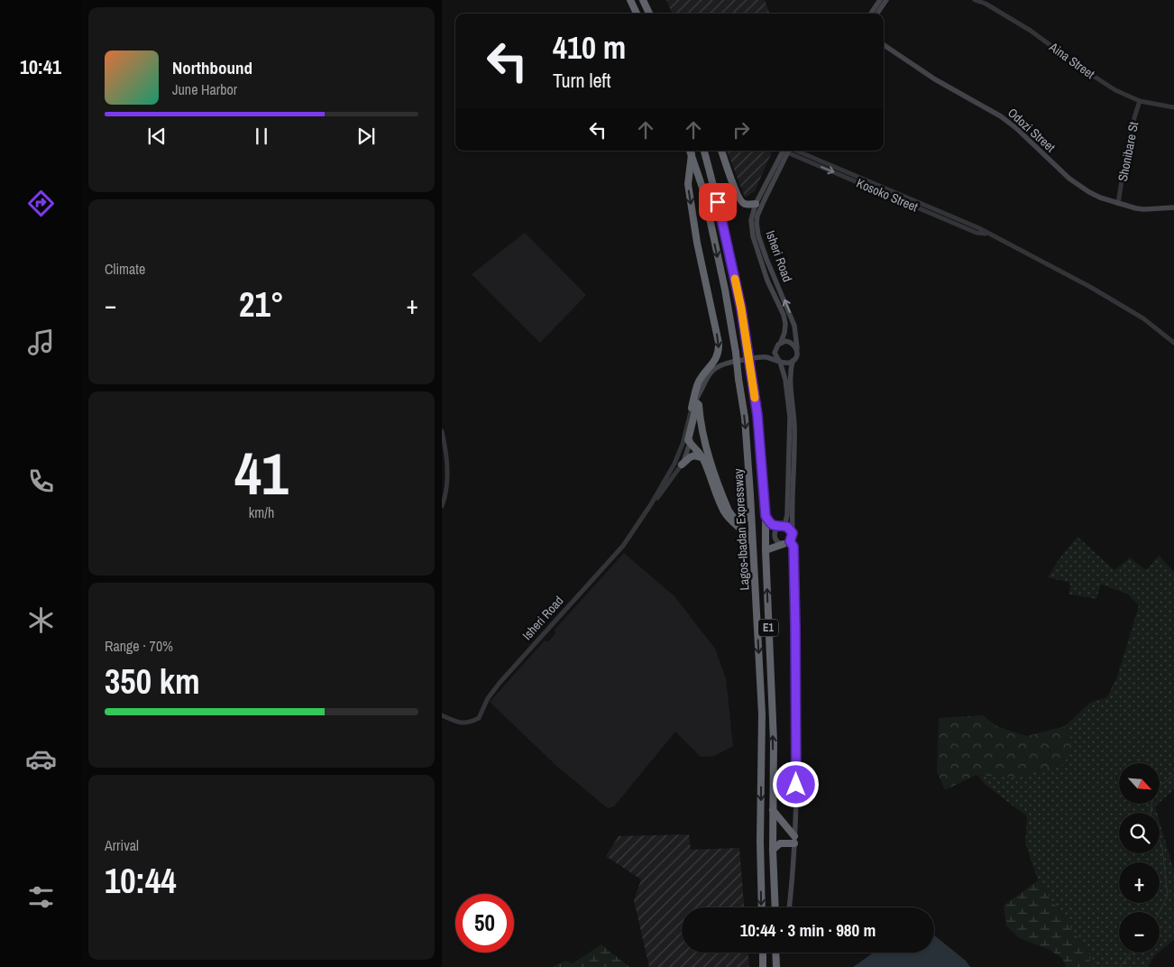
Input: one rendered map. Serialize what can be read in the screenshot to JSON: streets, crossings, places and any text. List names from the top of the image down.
{
  "streets": {
    "highway": ["Lagos-Ibadan Expressway", "E1"],
    "main road": ["Odozi Street", "Isheri Road"],
    "street": ["Aina Street", "Shonibare St", "Kosoko Street"]
  },
  "crossings": [
    ["Aina Street", "Shonibare St"],
    ["Odozi Street", "Shonibare St"]
  ],
  "north": "bottom right",
  "page": {
    "tabs": "10:41",
    "turn": ["410 m", "Turn left"],
    "song": ["Northbound", "June Harbor"],
    "tile": [
      "Climate",
      ["41", "km/h"],
      ["Range · 70%", "350 km"],
      ["Arrival", "10:44"]
    ],
    "heat": ["−", "21°", "+"],
    "map_buttons": ["+", "−"],
    "limit": "50",
    "trip": "10:44 · 3 min · 980 m"
  }
}
